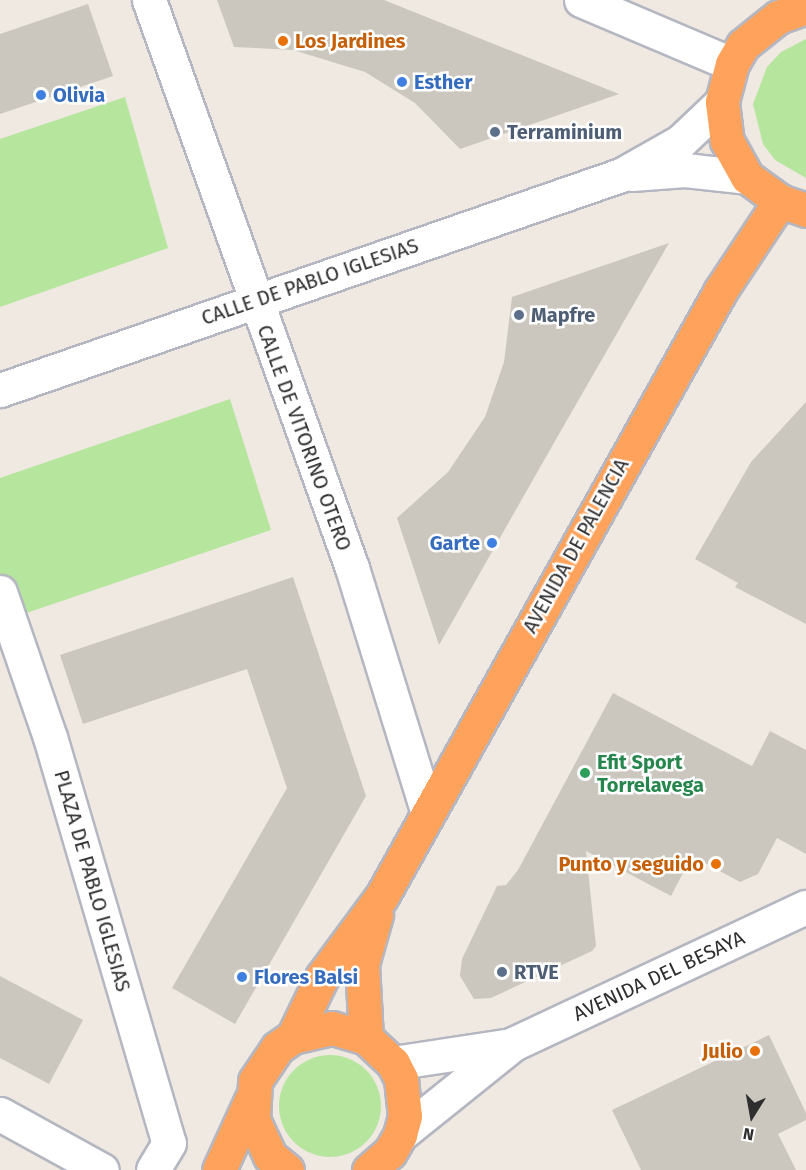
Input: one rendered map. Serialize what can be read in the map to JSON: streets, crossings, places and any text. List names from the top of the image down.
{
  "streets": {
    "highway": ["AVENIDA DE PALENCIA"],
    "street": [
      "CALLE DE PABLO IGLESIAS",
      "CALLE DE VITORINO OTERO",
      "PLAZA DE PABLO IGLESIAS",
      "AVENIDA DEL BESAYA"
    ]
  },
  "crossings": [
    ["CALLE DE PABLO IGLESIAS", "CALLE DE VITORINO OTERO"],
    ["CALLE DE VITORINO OTERO", "AVENIDA DE PALENCIA"]
  ],
  "places": [
    "Los Jardines",
    "Esther",
    "Olivia",
    "Terraminium",
    "Mapfre",
    "Garte",
    "Efit Sport Torrelavega",
    "Punto y seguido",
    "RTVE",
    "Flores Balsi",
    "Julio"
  ],
  "north": "bottom"
}
